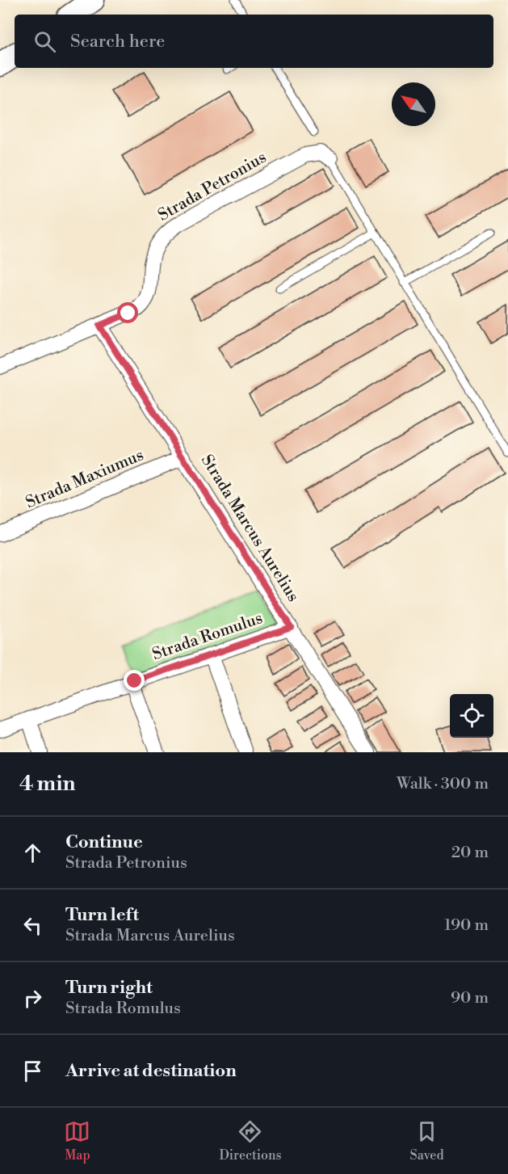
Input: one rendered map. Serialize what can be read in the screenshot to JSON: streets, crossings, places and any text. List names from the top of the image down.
{
  "streets": {
    "street": [
      "Strada Petronius",
      "Strada Maxiumus",
      "Strada Marcus Aurelius",
      "Strada Romulus"
    ]
  },
  "crossings": [
    ["Strada Petronius", "Strada Marcus Aurelius"],
    ["Strada Maxiumus", "Strada Marcus Aurelius"],
    ["Strada Marcus Aurelius", "Strada Romulus"]
  ],
  "north": "top left",
  "page": {
    "search": "Search here",
    "heading": ["4 min", "Walk · 300 m"],
    "list": [
      ["Continue", "Strada Petronius", "20 m"],
      ["Turn left", "Strada Marcus Aurelius", "190 m"],
      ["Turn right", "Strada Romulus", "90 m"],
      "Arrive at destination"
    ],
    "nav": ["Map", "Directions", "Saved"]
  }
}
